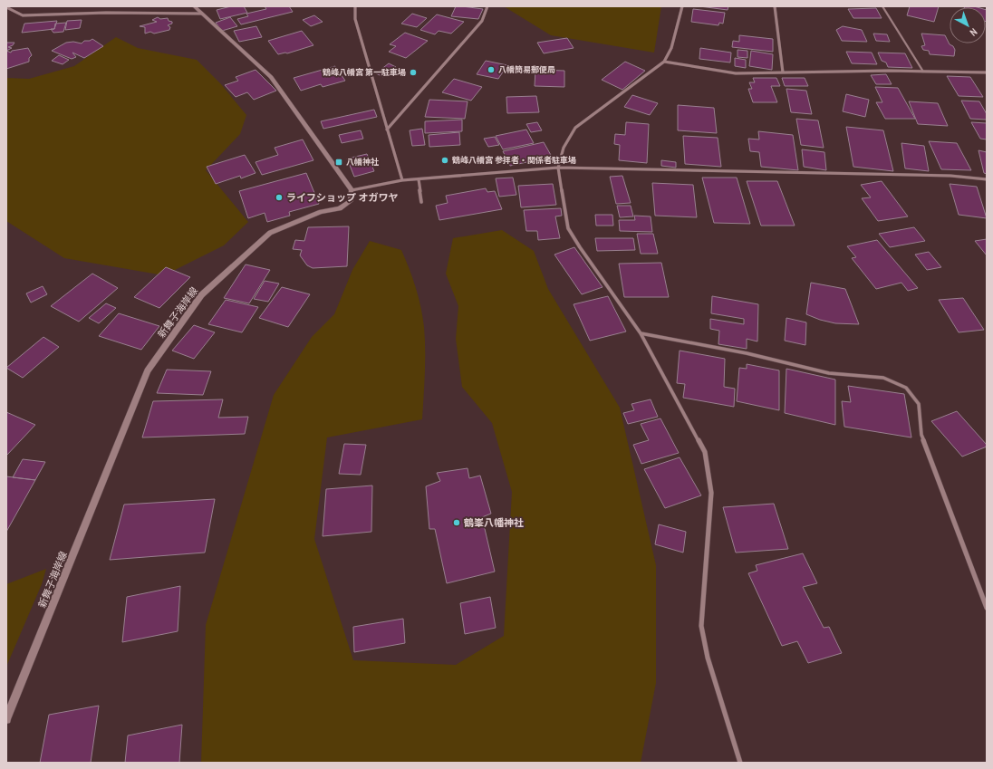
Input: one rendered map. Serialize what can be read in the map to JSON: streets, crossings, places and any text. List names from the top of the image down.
{
  "streets": {
    "main road": ["新舞子海岸線"]
  },
  "places": {
    "other": [
      "八幡簡易郵便局",
      "鶴峰八幡宮 第一駐車場",
      "鶴峰八幡宮 参拝者・関係者駐車場",
      "ライフショップ オガワヤ",
      "鶴峯八幡神社"
    ],
    "transit": ["八幡神社"]
  },
  "north": "bottom right"
}
